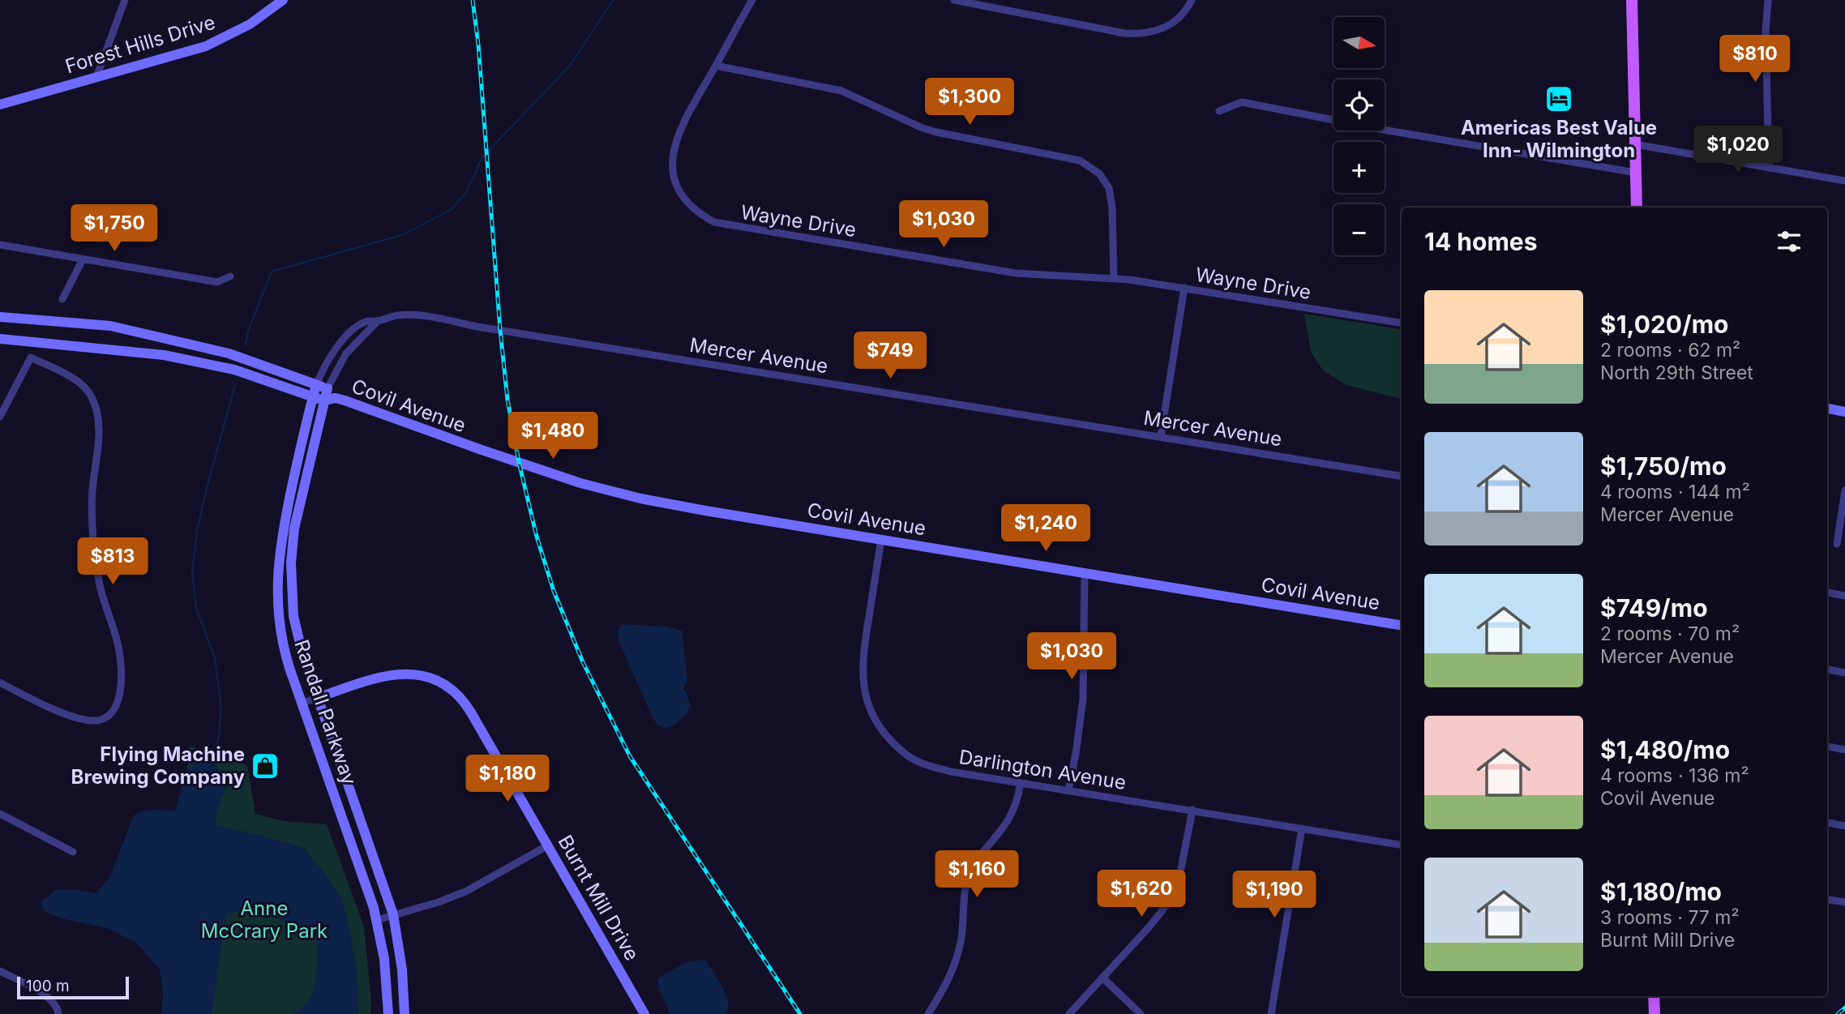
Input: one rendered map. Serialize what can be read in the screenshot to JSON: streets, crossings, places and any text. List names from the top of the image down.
{
  "streets": {
    "main road": [
      "Forest Hills Drive",
      "Covil Avenue",
      "Randall Parkway",
      "Burnt Mill Drive"
    ],
    "street": ["Wayne Drive", "Mercer Avenue", "Darlington Avenue"]
  },
  "crossings": [
    ["Mercer Avenue", "Randall Parkway"],
    ["Covil Avenue", "Randall Parkway"],
    ["Covil Avenue", "Darlington Avenue"],
    ["Randall Parkway", "Burnt Mill Drive"]
  ],
  "parks": ["Anne McCrary Park"],
  "places": {
    "hotel": ["Americas Best Value Inn- Wilmington"],
    "shop": ["Flying Machine Brewing Company"]
  },
  "scale_bar": "100 m",
  "north": "right",
  "page": {
    "map_buttons": ["+", "−"],
    "price": [
      "$810",
      "$1,300",
      "$1,020",
      "$1,030",
      "$1,750",
      "$749",
      "$1,480",
      "$1,240",
      "$813",
      "$1,030",
      "$1,180",
      "$1,160",
      "$1,620",
      "$1,190"
    ],
    "heading": "14 homes",
    "list": [
      {
        "name": "$1,020/mo",
        "note": "2 rooms · 62 m² · North 29th Street"
      },
      {
        "name": "$1,750/mo",
        "note": "4 rooms · 144 m² · Mercer Avenue"
      },
      {
        "name": "$749/mo",
        "note": "2 rooms · 70 m² · Mercer Avenue"
      },
      {
        "name": "$1,480/mo",
        "note": "4 rooms · 136 m² · Covil Avenue"
      },
      {
        "name": "$1,180/mo",
        "note": "3 rooms · 77 m² · Burnt Mill Drive"
      }
    ],
    "scale": "100 m"
  }
}
